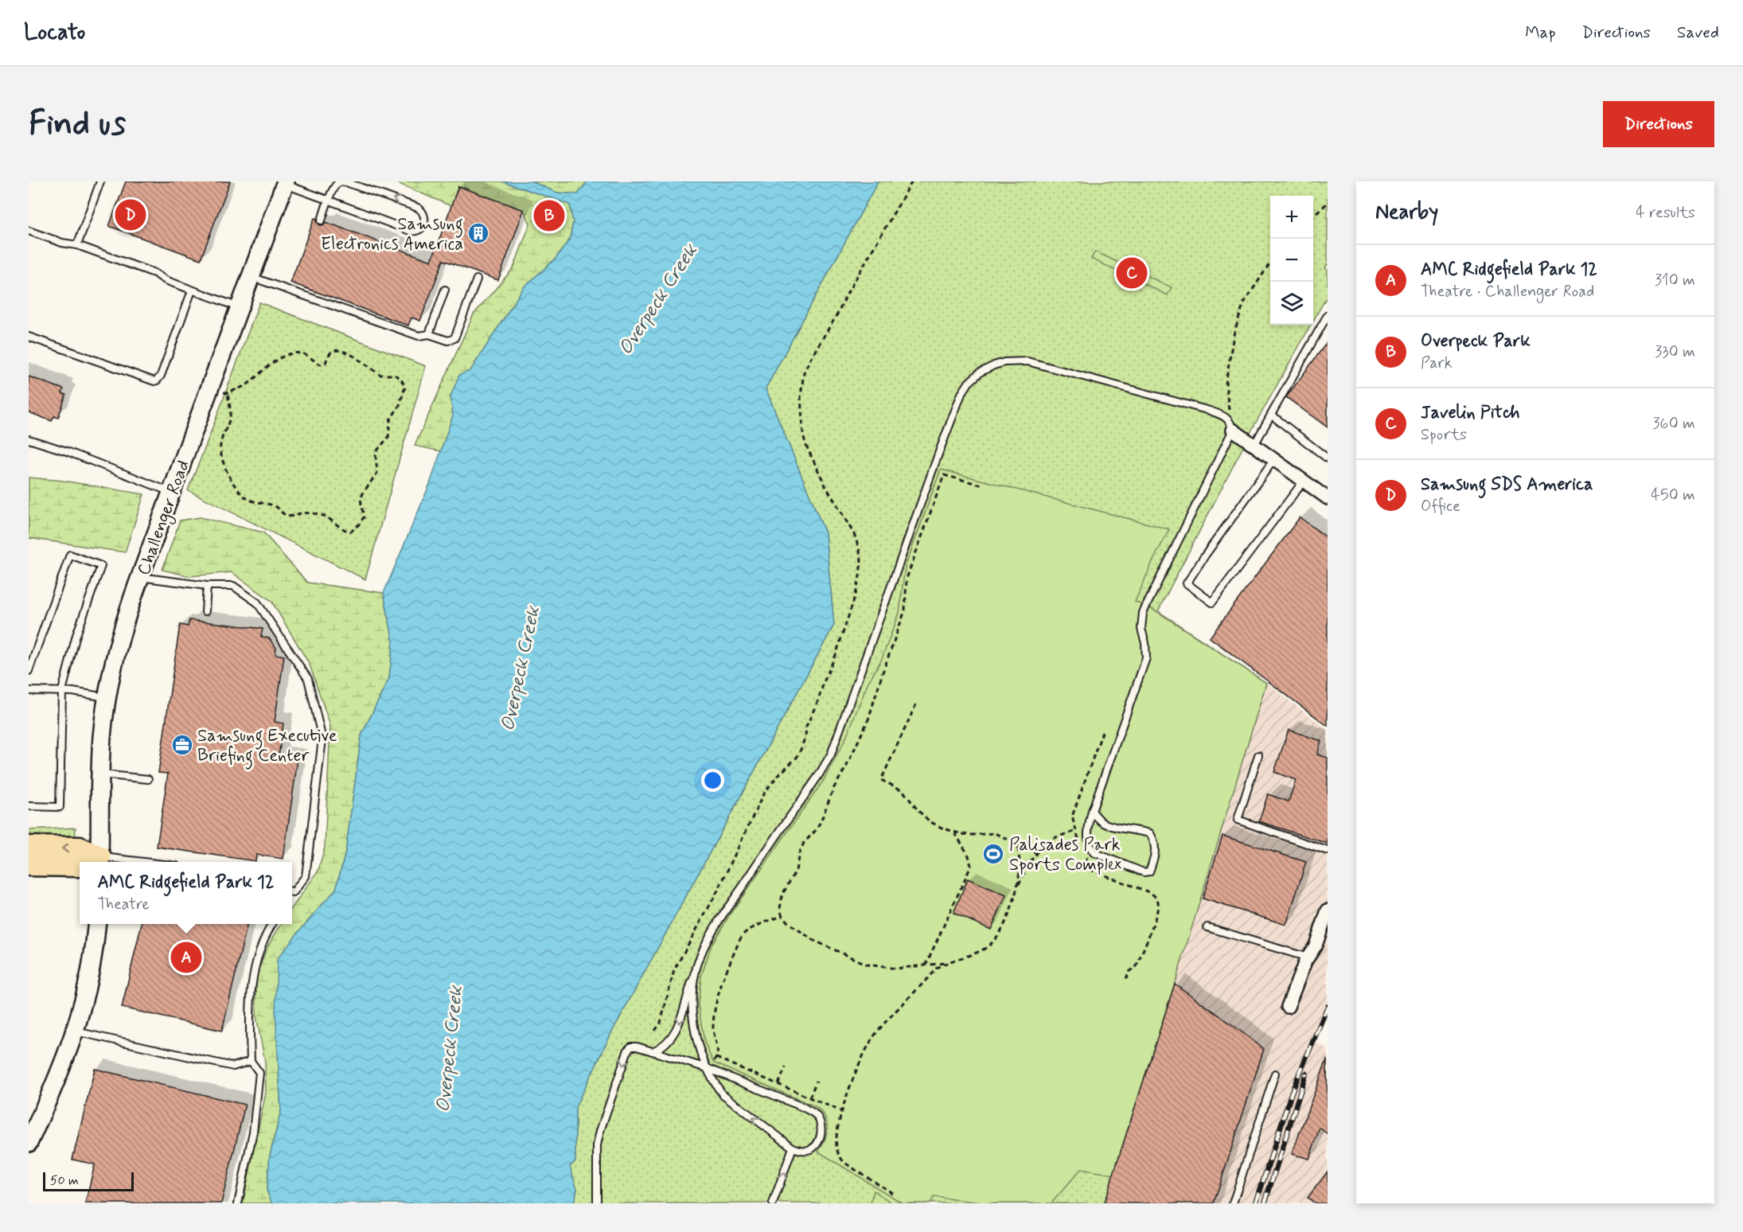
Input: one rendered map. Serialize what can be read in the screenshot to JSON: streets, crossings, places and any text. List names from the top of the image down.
{
  "streets": {
    "main road": ["Challenger Road"]
  },
  "water": ["Overpeck Creek"],
  "places": {
    "building": ["Samsung Electronics America"],
    "office": ["Samsung Executive Briefing Center"],
    "sports": ["Palisades Park Sports Complex"]
  },
  "scale_bar": "50 m",
  "page": {
    "header": "Locato",
    "nav": ["Map", "Directions", "Saved"],
    "buttons": "Directions",
    "title": "Find us",
    "heading": ["Nearby", "4 results"],
    "map_buttons": ["+", "−"],
    "pins": [
      "D",
      "B",
      "C",
      "A"
    ],
    "list": [
      {
        "mark": "A",
        "name": "AMC Ridgefield Park 12",
        "note": "Theatre · Challenger Road",
        "value": "310 m"
      },
      {
        "mark": "B",
        "name": "Overpeck Park",
        "note": "Park",
        "value": "330 m"
      },
      {
        "mark": "C",
        "name": "Javelin Pitch",
        "note": "Sports",
        "value": "360 m"
      },
      {
        "mark": "D",
        "name": "Samsung SDS America",
        "note": "Office",
        "value": "450 m"
      }
    ],
    "popup": ["AMC Ridgefield Park 12", "Theatre"],
    "scale": "50 m"
  }
}
